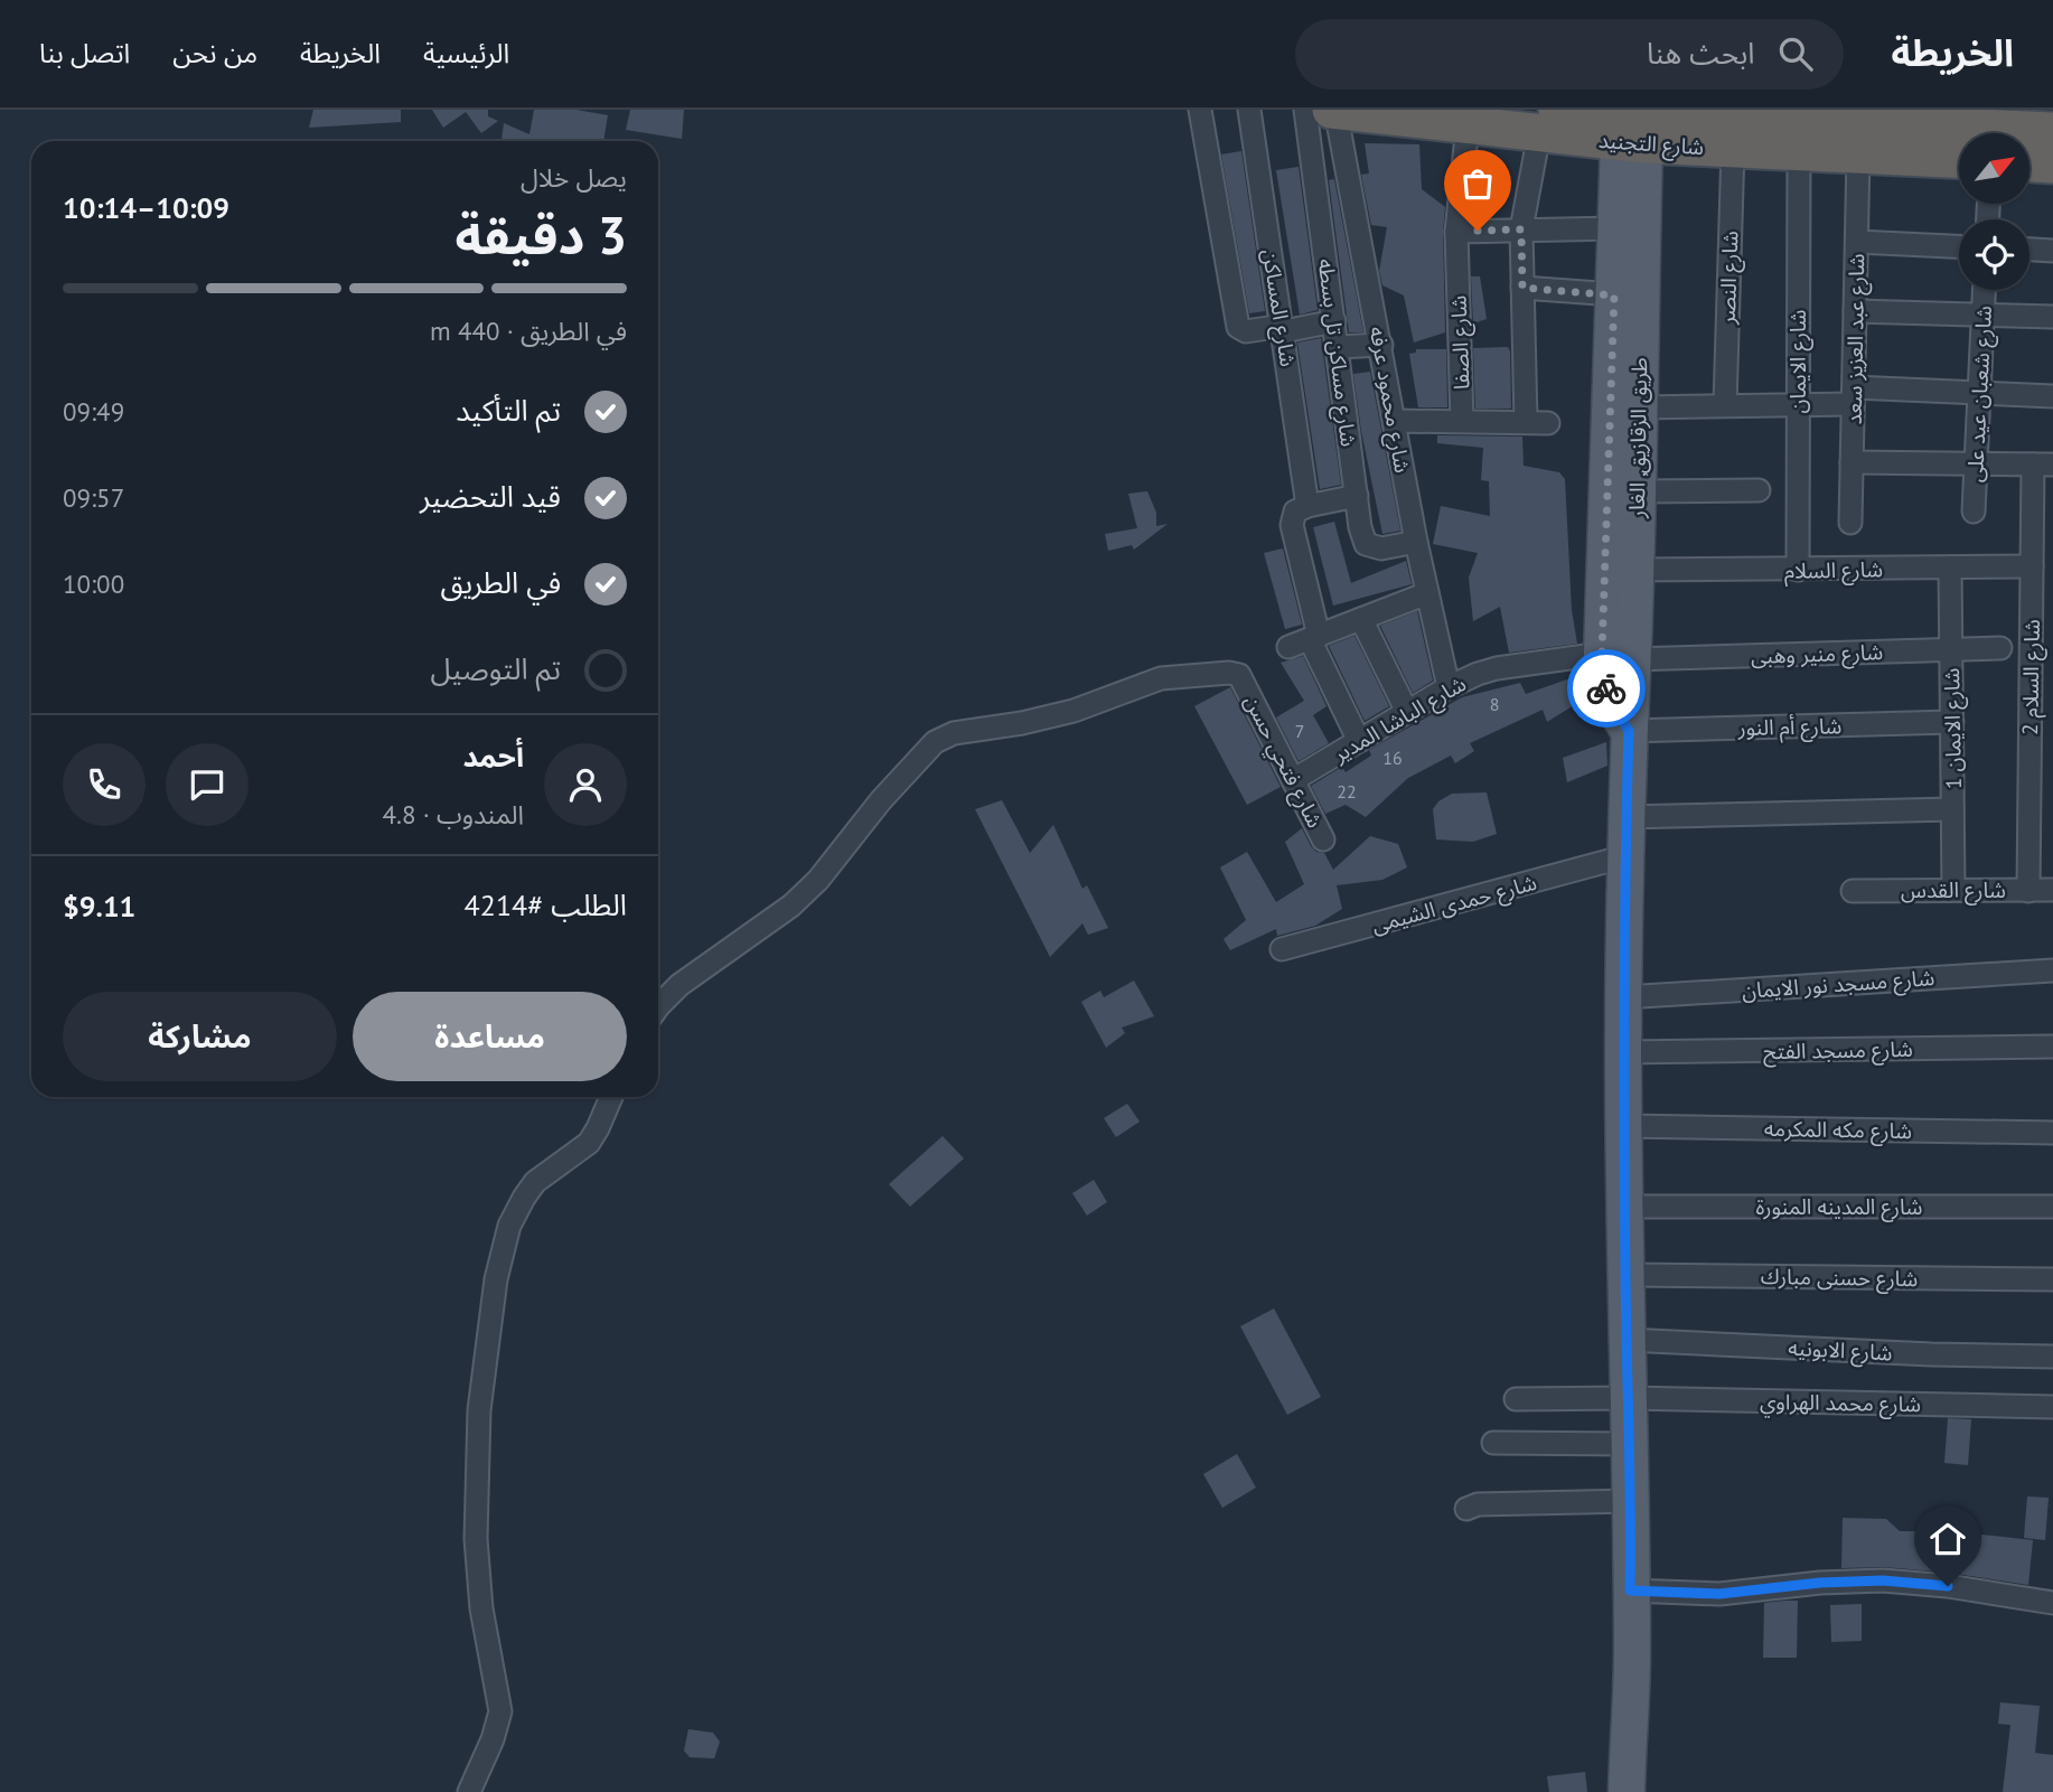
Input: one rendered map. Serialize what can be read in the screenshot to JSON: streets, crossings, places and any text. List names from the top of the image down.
{
  "streets": {
    "highway": ["شارع التجنيد"],
    "main road": ["طريق الزقازيق, الغار"],
    "street": [
      "شارع النصر",
      "شارع المساكن",
      "شارع عبد العزيز سعد",
      "شارع الصفا",
      "شارع مساكن تل بسطه",
      "شارع الايمان",
      "شارع شعبان عيد على",
      "شارع محمود عرفه",
      "شارع السلام",
      "شارع منير وهبى",
      "شارع السلام 2",
      "شارع الباشا المدير",
      "شارع أم النور",
      "شارع الايمان 1",
      "شارع فتحي حسن",
      "شارع القدس",
      "شارع حمدى الشيمى",
      "شارع مسجد نور الايمان",
      "شارع مسجد الفتح",
      "شارع مكه المكرمه",
      "شارع المدينه المنورة",
      "شارع حسنى مبارك",
      "شارع الابونيه",
      "شارع محمد الهراوي"
    ]
  },
  "crossings": [
    ["شارع التجنيد", "شارع النصر"],
    ["شارع التجنيد", "شارع عبد العزيز سعد"],
    ["شارع التجنيد", "شارع الصفا"],
    ["شارع التجنيد", "شارع الايمان"],
    ["شارع التجنيد", "شارع محمود عرفه"],
    ["شارع التجنيد", "طريق الزقازيق, الغار"],
    ["شارع مساكن تل بسطه", "شارع محمود عرفه"],
    ["شارع الايمان", "شارع السلام"],
    ["شارع محمود عرفه", "شارع الباشا المدير"],
    ["طريق الزقازيق, الغار", "شارع السلام"],
    ["طريق الزقازيق, الغار", "شارع منير وهبى"],
    ["طريق الزقازيق, الغار", "شارع الباشا المدير"],
    ["طريق الزقازيق, الغار", "شارع أم النور"],
    ["شارع السلام", "شارع السلام 2"],
    ["شارع السلام", "شارع الايمان 1"],
    ["شارع منير وهبى", "شارع الباشا المدير"],
    ["شارع منير وهبى", "شارع الايمان 1"],
    ["شارع السلام 2", "شارع القدس"],
    ["شارع الباشا المدير", "شارع فتحي حسن"],
    ["شارع أم النور", "شارع الايمان 1"],
    ["شارع الايمان 1", "شارع القدس"]
  ],
  "house_numbers": [
    "8",
    "7",
    "16",
    "22"
  ],
  "north": "top right",
  "page": {
    "header": "الخريطة",
    "search": "ابحث هنا",
    "nav": [
      "الرئيسية",
      "الخريطة",
      "من نحن",
      "اتصل بنا"
    ],
    "heading": ["3 دقيقة", "يصل خلال", "10:09–10:14"],
    "panel": [
      "أحمد",
      "المندوب · 4.8",
      "الطلب #4214",
      "$9.11"
    ],
    "bar": "في الطريق · 440 m",
    "list": [
      ["تم التأكيد", "09:49"],
      ["قيد التحضير", "09:57"],
      ["في الطريق", "10:00"],
      "تم التوصيل"
    ],
    "buttons": ["مساعدة", "مشاركة"]
  }
}
